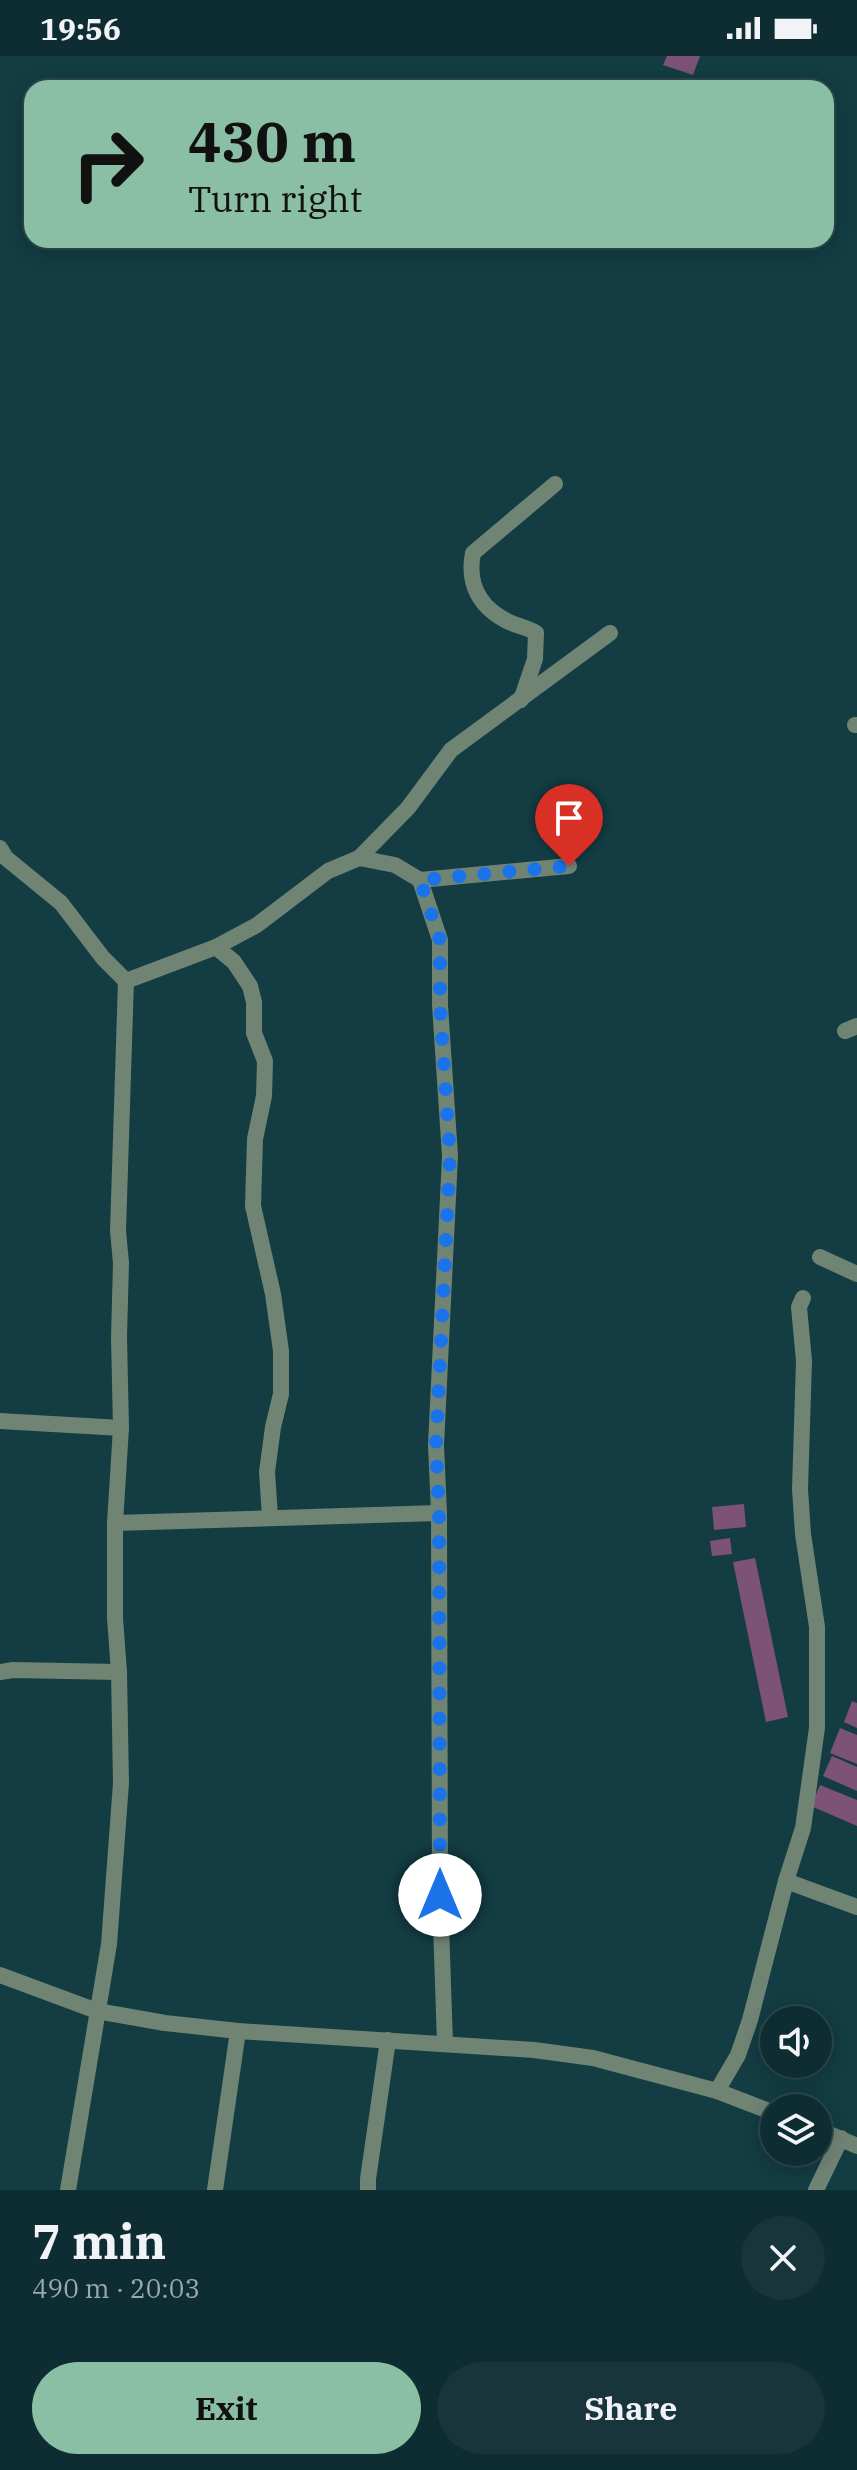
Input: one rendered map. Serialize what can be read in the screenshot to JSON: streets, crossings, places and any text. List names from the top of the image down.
{
  "page": {
    "status": "19:56",
    "turn": ["430 m", "Turn right"],
    "heading": ["7 min", "490 m · 20:03"],
    "buttons": ["Exit", "Share"]
  }
}
